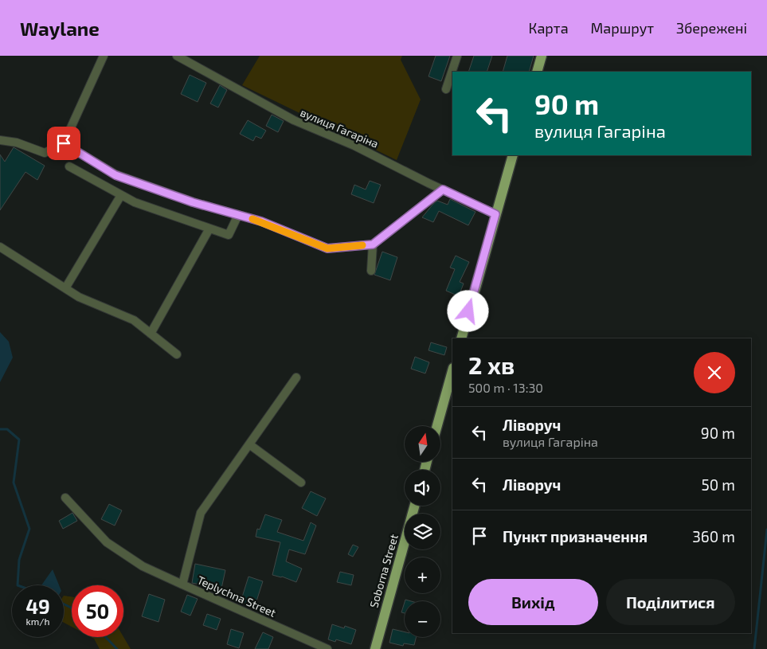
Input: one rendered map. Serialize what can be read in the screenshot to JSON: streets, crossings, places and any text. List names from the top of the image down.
{
  "streets": {
    "main road": ["Soborna Street"],
    "street": ["вулиця Гагаріна", "Teplychna Street"]
  },
  "north": "top",
  "page": {
    "header": "Waylane",
    "nav": ["Карта", "Маршрут", "Збережені"],
    "turn": ["90 m", "вулиця Гагаріна"],
    "heading": ["2 хв", "500 m · 13:30"],
    "list": [
      {
        "name": "Ліворуч",
        "note": "вулиця Гагаріна",
        "value": "90 m"
      },
      {
        "name": "Ліворуч",
        "value": "50 m"
      },
      {
        "name": "Пункт призначення",
        "value": "360 m"
      }
    ],
    "map_buttons": ["+", "−"],
    "buttons": ["Вихід", "Поділитися"],
    "speed": "49 km/h",
    "limit": "50"
  }
}
